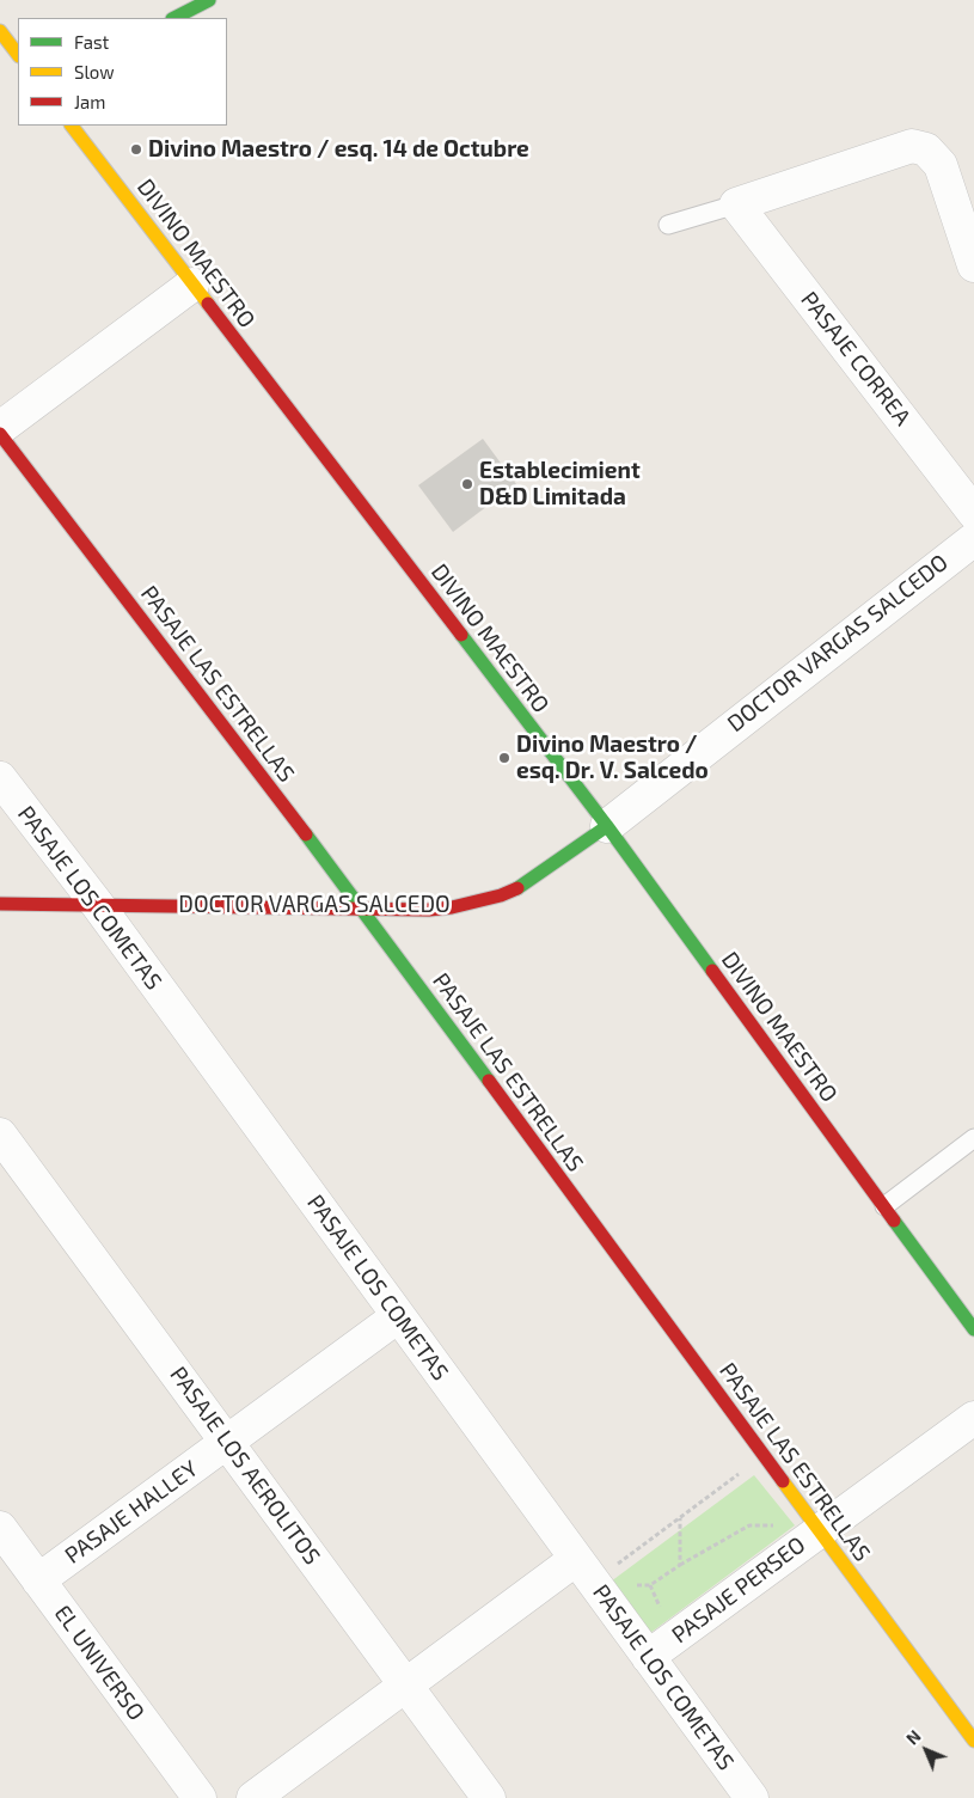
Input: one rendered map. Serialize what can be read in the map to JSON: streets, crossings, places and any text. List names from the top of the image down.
{
  "streets": {
    "street": [
      "DIVINO MAESTRO",
      "PASAJE CORREA",
      "DOCTOR VARGAS SALCEDO",
      "PASAJE LAS ESTRELLAS",
      "PASAJE LOS COMETAS",
      "PASAJE LOS AEROLITOS",
      "PASAJE HALLEY",
      "PASAJE PERSEO",
      "EL UNIVERSO"
    ]
  },
  "crossings": [
    ["DIVINO MAESTRO", "DOCTOR VARGAS SALCEDO"],
    ["DOCTOR VARGAS SALCEDO", "PASAJE LAS ESTRELLAS"],
    ["DOCTOR VARGAS SALCEDO", "PASAJE LOS COMETAS"],
    ["PASAJE LAS ESTRELLAS", "PASAJE PERSEO"],
    ["PASAJE LOS COMETAS", "PASAJE HALLEY"],
    ["PASAJE LOS COMETAS", "PASAJE PERSEO"],
    ["PASAJE LOS AEROLITOS", "PASAJE HALLEY"],
    ["PASAJE HALLEY", "EL UNIVERSO"]
  ],
  "places": ["Divino Maestro / esq. 14 de Octubre", "Establecimient D&D Limitada", "Divino Maestro / esq. Dr. V. Salcedo"],
  "legend": ["Fast", "Slow", "Jam"],
  "north": "top left"
}
